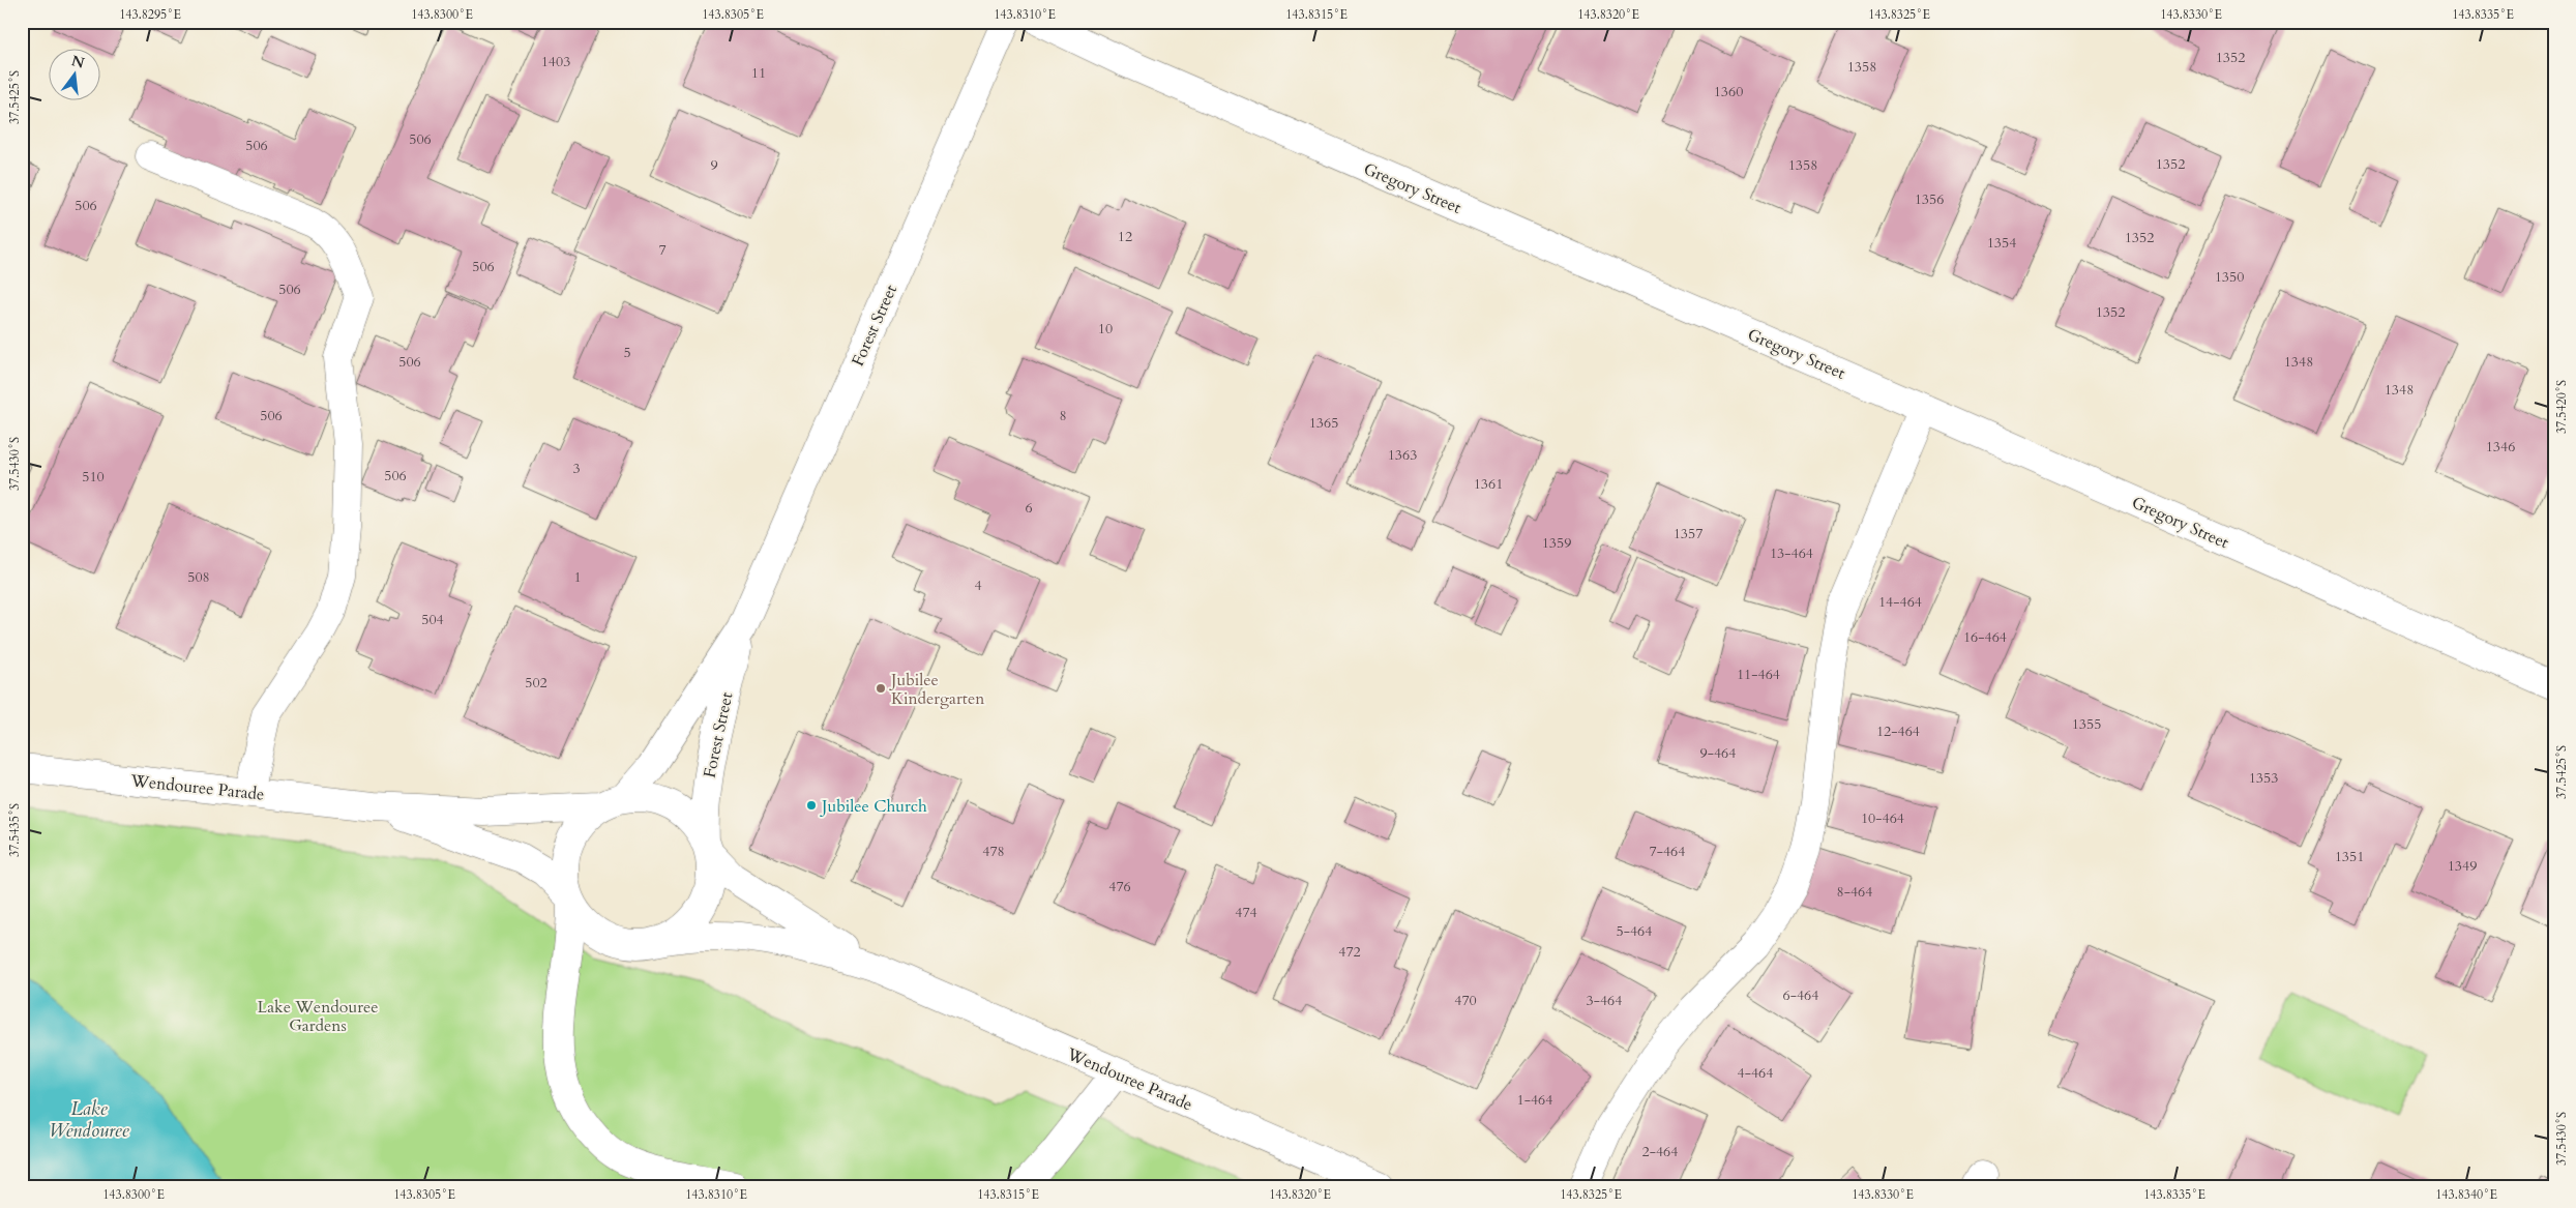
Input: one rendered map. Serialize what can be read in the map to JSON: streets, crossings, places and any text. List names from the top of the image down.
{
  "streets": {
    "street": ["Gregory Street", "Forest Street", "Wendouree Parade"]
  },
  "crossings": [
    ["Forest Street", "Wendouree Parade"]
  ],
  "water": ["Lake Wendouree"],
  "parks": ["Lake Wendouree Gardens"],
  "places": ["Jubilee Kindergarten", "Jubilee Church"],
  "house_numbers": [
    "1352",
    "1403",
    "1358",
    "11",
    "1360",
    "506",
    "506",
    "1352",
    "9",
    "1358",
    "1356",
    "506",
    "12",
    "1352",
    "1354",
    "7",
    "506",
    "1350",
    "506",
    "1352",
    "10",
    "5",
    "506",
    "1348",
    "1348",
    "506",
    "8",
    "1365",
    "1346",
    "1363",
    "3",
    "506",
    "510",
    "1361",
    "6",
    "1357",
    "1359",
    "13-464",
    "508",
    "1",
    "4",
    "14-464",
    "504",
    "16-464",
    "11-464",
    "502",
    "1355",
    "12-464",
    "9-464",
    "1353",
    "10-464",
    "478",
    "7-464",
    "1351",
    "1349",
    "476",
    "8-464",
    "474",
    "5-464",
    "472",
    "6-464",
    "470",
    "3-464",
    "4-464",
    "1-464",
    "2-464"
  ],
  "north": "top",
  "coordinates": [
    "143.8295°E",
    "143.8300°E",
    "143.8305°E",
    "143.8310°E",
    "143.8315°E",
    "143.8320°E",
    "143.8325°E",
    "143.8330°E",
    "143.8335°E",
    "37.5425°S",
    "37.5420°S",
    "37.5430°S",
    "37.5435°S",
    "143.8340°E"
  ]
}
